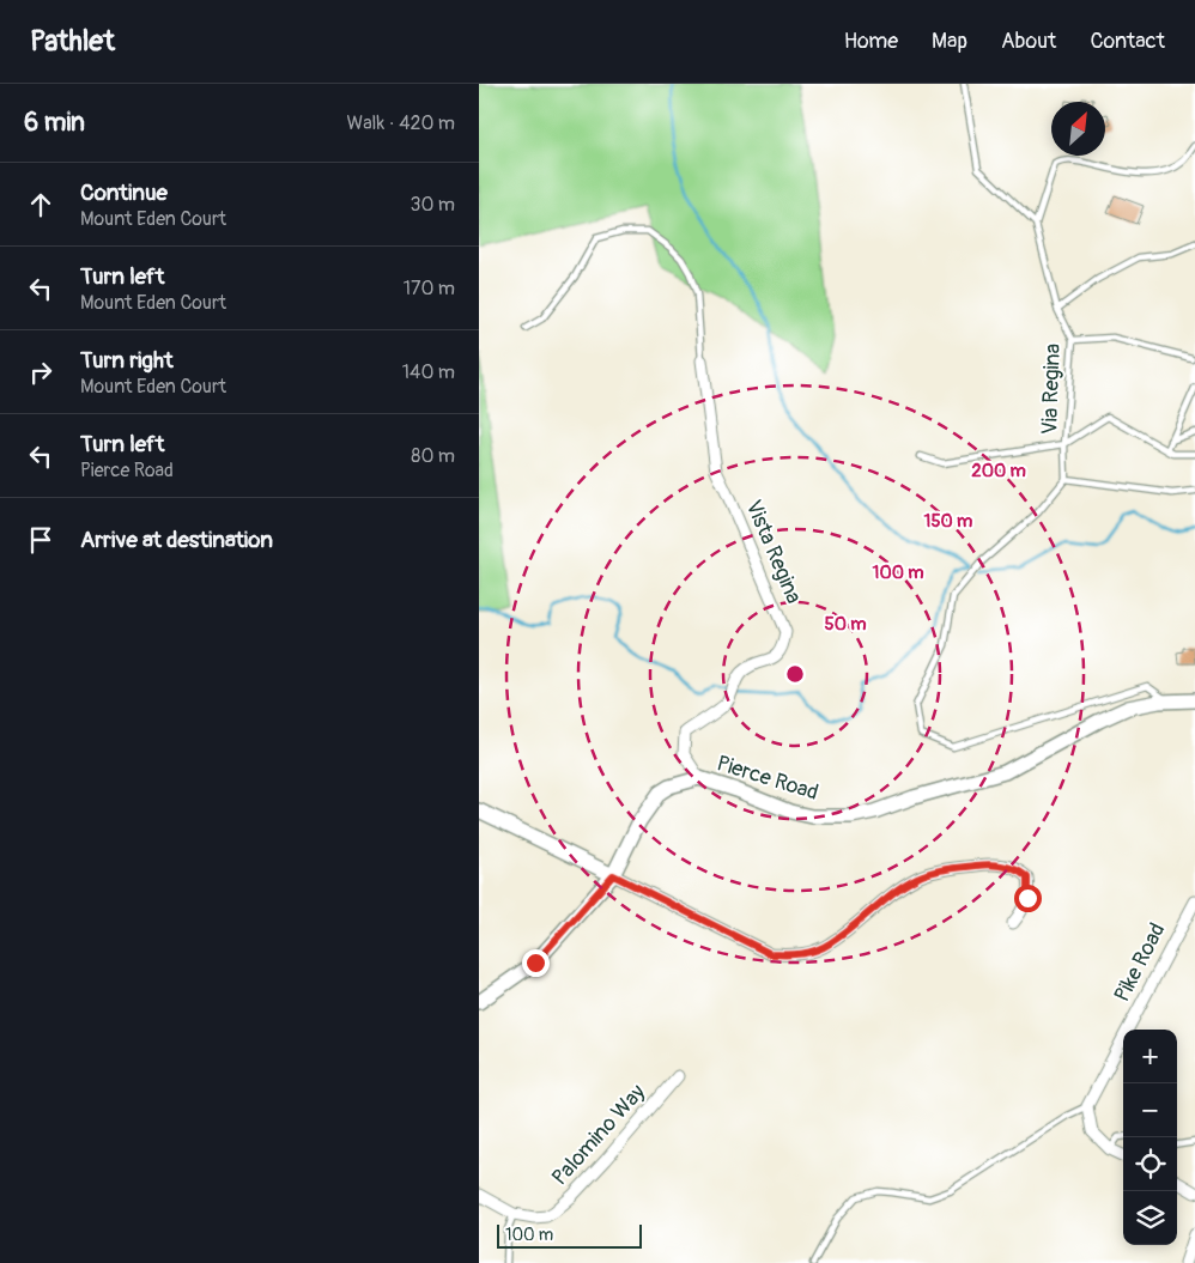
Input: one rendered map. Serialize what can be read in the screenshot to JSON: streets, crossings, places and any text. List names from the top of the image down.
{
  "streets": {
    "street": [
      "Vista Regina",
      "Pierce Road",
      "Pike Road",
      "Palomino Way"
    ],
    "lane": ["Via Regina"]
  },
  "crossings": [
    ["Vista Regina", "Pierce Road"]
  ],
  "scale_bar": "100 m",
  "north": "top right",
  "page": {
    "header": "Pathlet",
    "nav": [
      "Home",
      "Map",
      "About",
      "Contact"
    ],
    "heading": ["6 min", "Walk · 420 m"],
    "list": [
      ["Continue", "Mount Eden Court", "30 m"],
      ["Turn left", "Mount Eden Court", "170 m"],
      ["Turn right", "Mount Eden Court", "140 m"],
      ["Turn left", "Pierce Road", "80 m"],
      "Arrive at destination"
    ],
    "map_buttons": ["+", "−"],
    "scale": "100 m"
  },
  "rings": [
    "200 m",
    "150 m",
    "100 m",
    "50 m"
  ]
}
